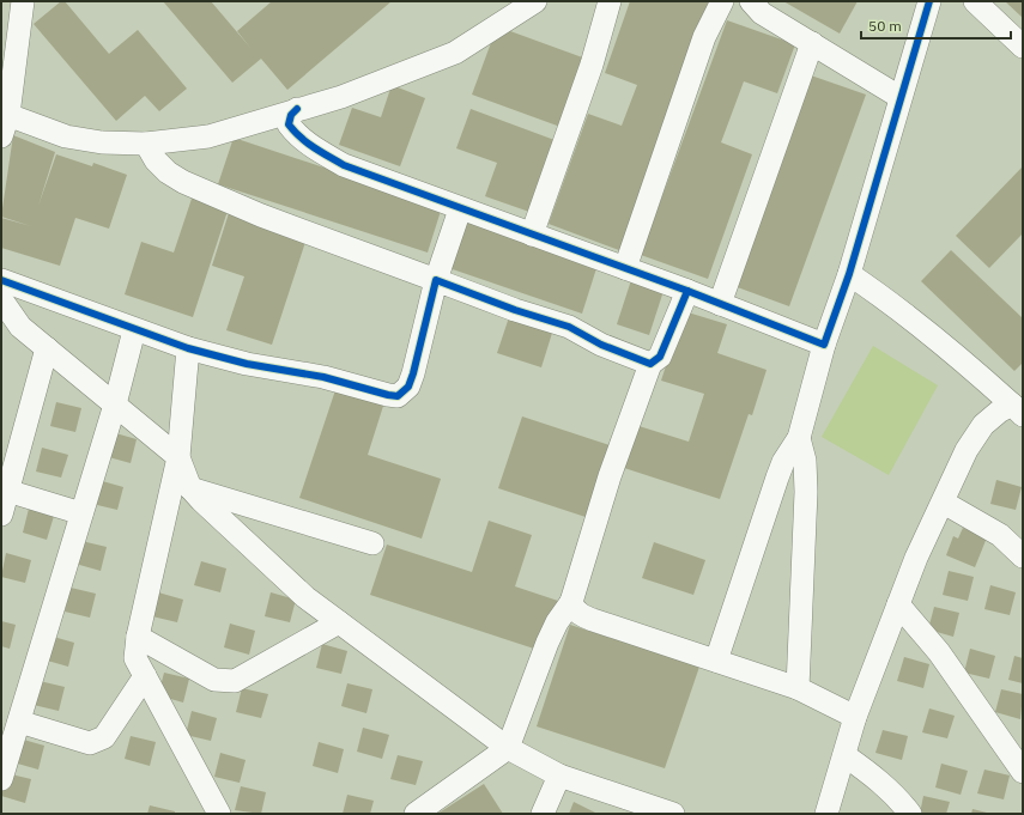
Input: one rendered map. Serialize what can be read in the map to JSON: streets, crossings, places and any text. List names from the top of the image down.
{
  "scale_bar": "50 m"
}
